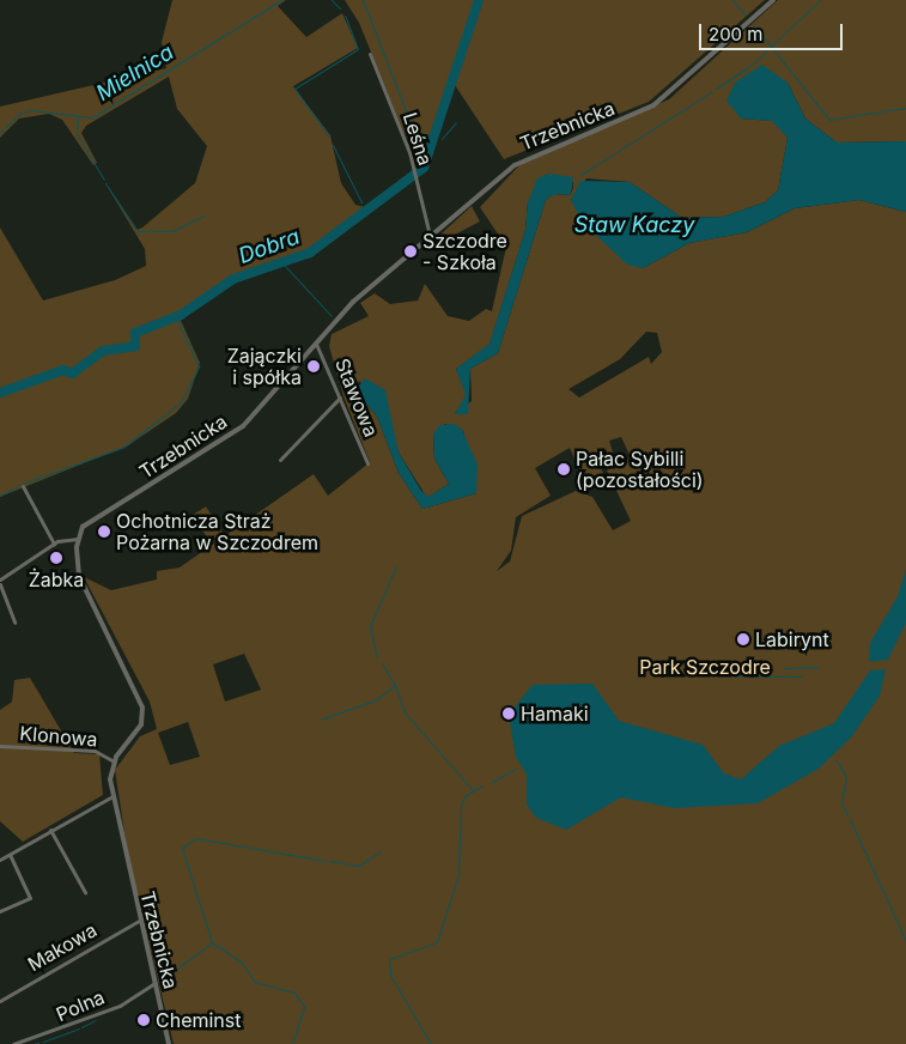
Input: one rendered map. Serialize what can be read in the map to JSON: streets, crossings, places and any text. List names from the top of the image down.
{
  "streets": {
    "street": [
      "Trzebnicka",
      "Leśna",
      "Stawowa",
      "Klonowa",
      "Makowa",
      "Polna"
    ]
  },
  "crossings": [
    ["Trzebnicka", "Leśna"],
    ["Trzebnicka", "Stawowa"],
    ["Trzebnicka", "Klonowa"],
    ["Trzebnicka", "Makowa"],
    ["Trzebnicka", "Polna"]
  ],
  "water": ["Mielnica", "Staw Kaczy", "Dobra"],
  "parks": ["Park Szczodre"],
  "places": [
    "Szczodre - Szkoła",
    "Zajączki i spółka",
    "Pałac Sybilli (pozostałości)",
    "Ochotnicza Straż Pożarna w Szczodrem",
    "Żabka",
    "Labirynt",
    "Hamaki",
    "Cheminst"
  ],
  "scale_bar": "200 m"
}
